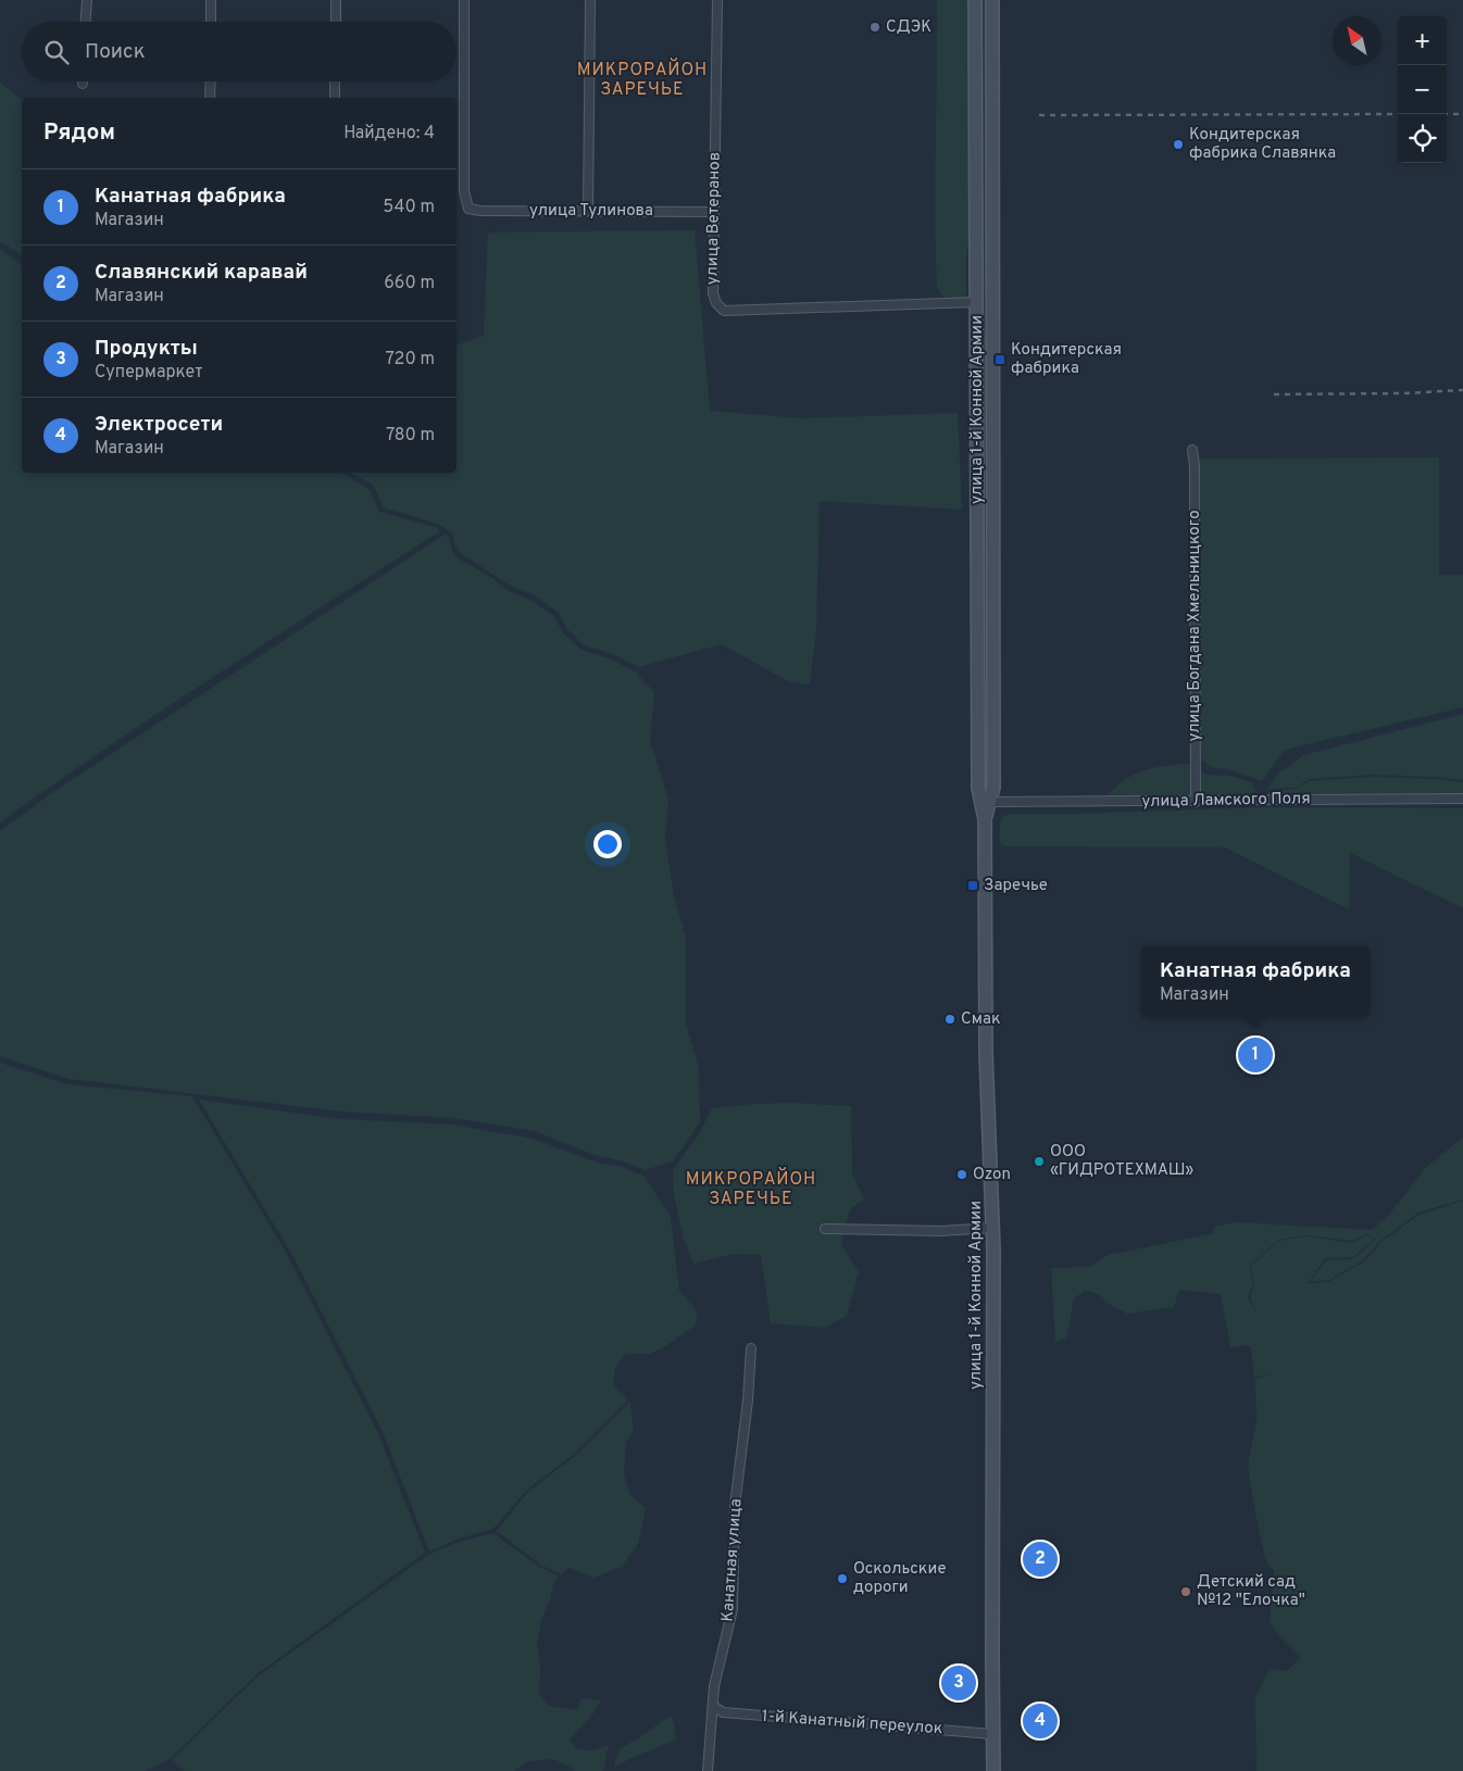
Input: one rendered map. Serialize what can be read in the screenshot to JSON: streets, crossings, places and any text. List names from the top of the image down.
{
  "streets": {
    "main road": ["улица 1-й Конной Армии"],
    "street": [
      "улица Тулинова",
      "улица Ветеранов",
      "улица Богдана Хмельницкого",
      "улица Ламского Поля",
      "Канатная улица",
      "1-й Канатный переулок"
    ]
  },
  "crossings": [
    ["улица Тулинова", "улица Ветеранов"],
    ["улица Ветеранов", "улица 1-й Конной Армии"],
    ["улица 1-й Конной Армии", "улица Ламского Поля"],
    ["улица 1-й Конной Армии", "1-й Канатный переулок"],
    ["улица Богдана Хмельницкого", "улица Ламского Поля"],
    ["Канатная улица", "1-й Канатный переулок"]
  ],
  "districts": ["МИКРОРАЙОН ЗАРЕЧЬЕ", "МИКРОРАЙОН ЗАРЕЧЬЕ"],
  "places": {
    "other": [
      "СДЭК",
      "Кондитерская фабрика Славянка",
      "Смак",
      "ООО «ГИДРОТЕХМАШ»",
      "Ozon",
      "Оскольские дороги",
      "Детский сад №12 \"Елочка\""
    ],
    "transit": ["Кондитерская фабрика", "Заречье"]
  },
  "north": "top left",
  "page": {
    "map_buttons": ["+", "−"],
    "search": "Поиск",
    "heading": ["Рядом", "Найдено: 4"],
    "list": [
      {
        "mark": "1",
        "name": "Канатная фабрика",
        "note": "Магазин",
        "value": "540 m"
      },
      {
        "mark": "2",
        "name": "Славянский каравай",
        "note": "Магазин",
        "value": "660 m"
      },
      {
        "mark": "3",
        "name": "Продукты",
        "note": "Супермаркет",
        "value": "720 m"
      },
      {
        "mark": "4",
        "name": "Электросети",
        "note": "Магазин",
        "value": "780 m"
      }
    ],
    "popup": ["Канатная фабрика", "Магазин"],
    "pins": [
      "1",
      "2",
      "3",
      "4"
    ]
  }
}
